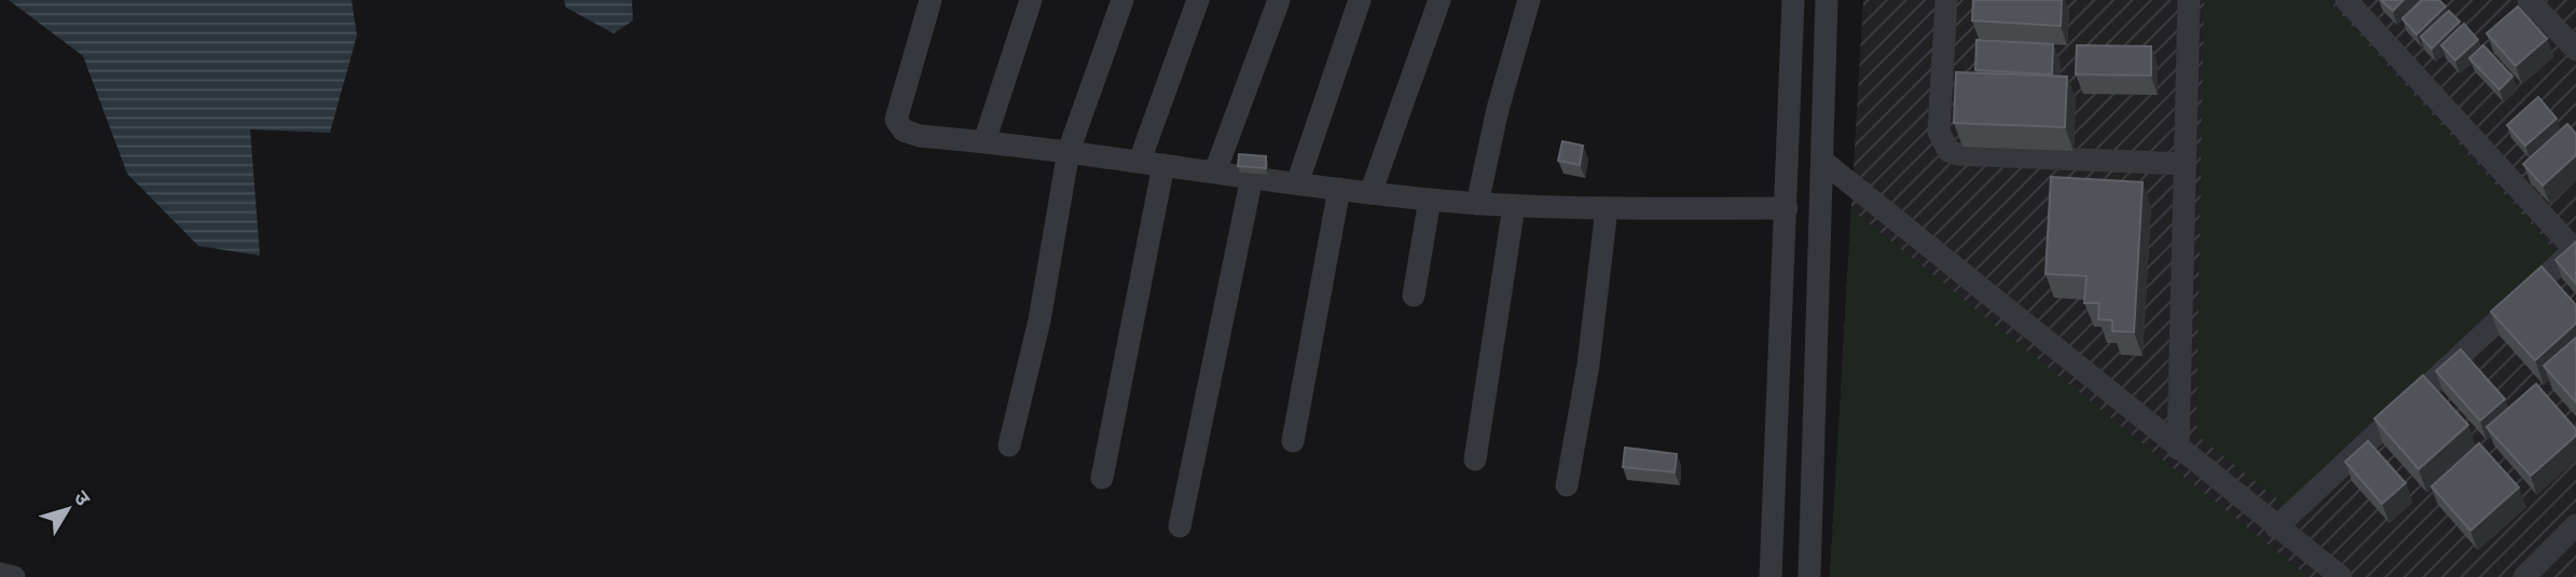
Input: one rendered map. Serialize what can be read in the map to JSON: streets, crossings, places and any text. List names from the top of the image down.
{
  "north": "top right"
}
